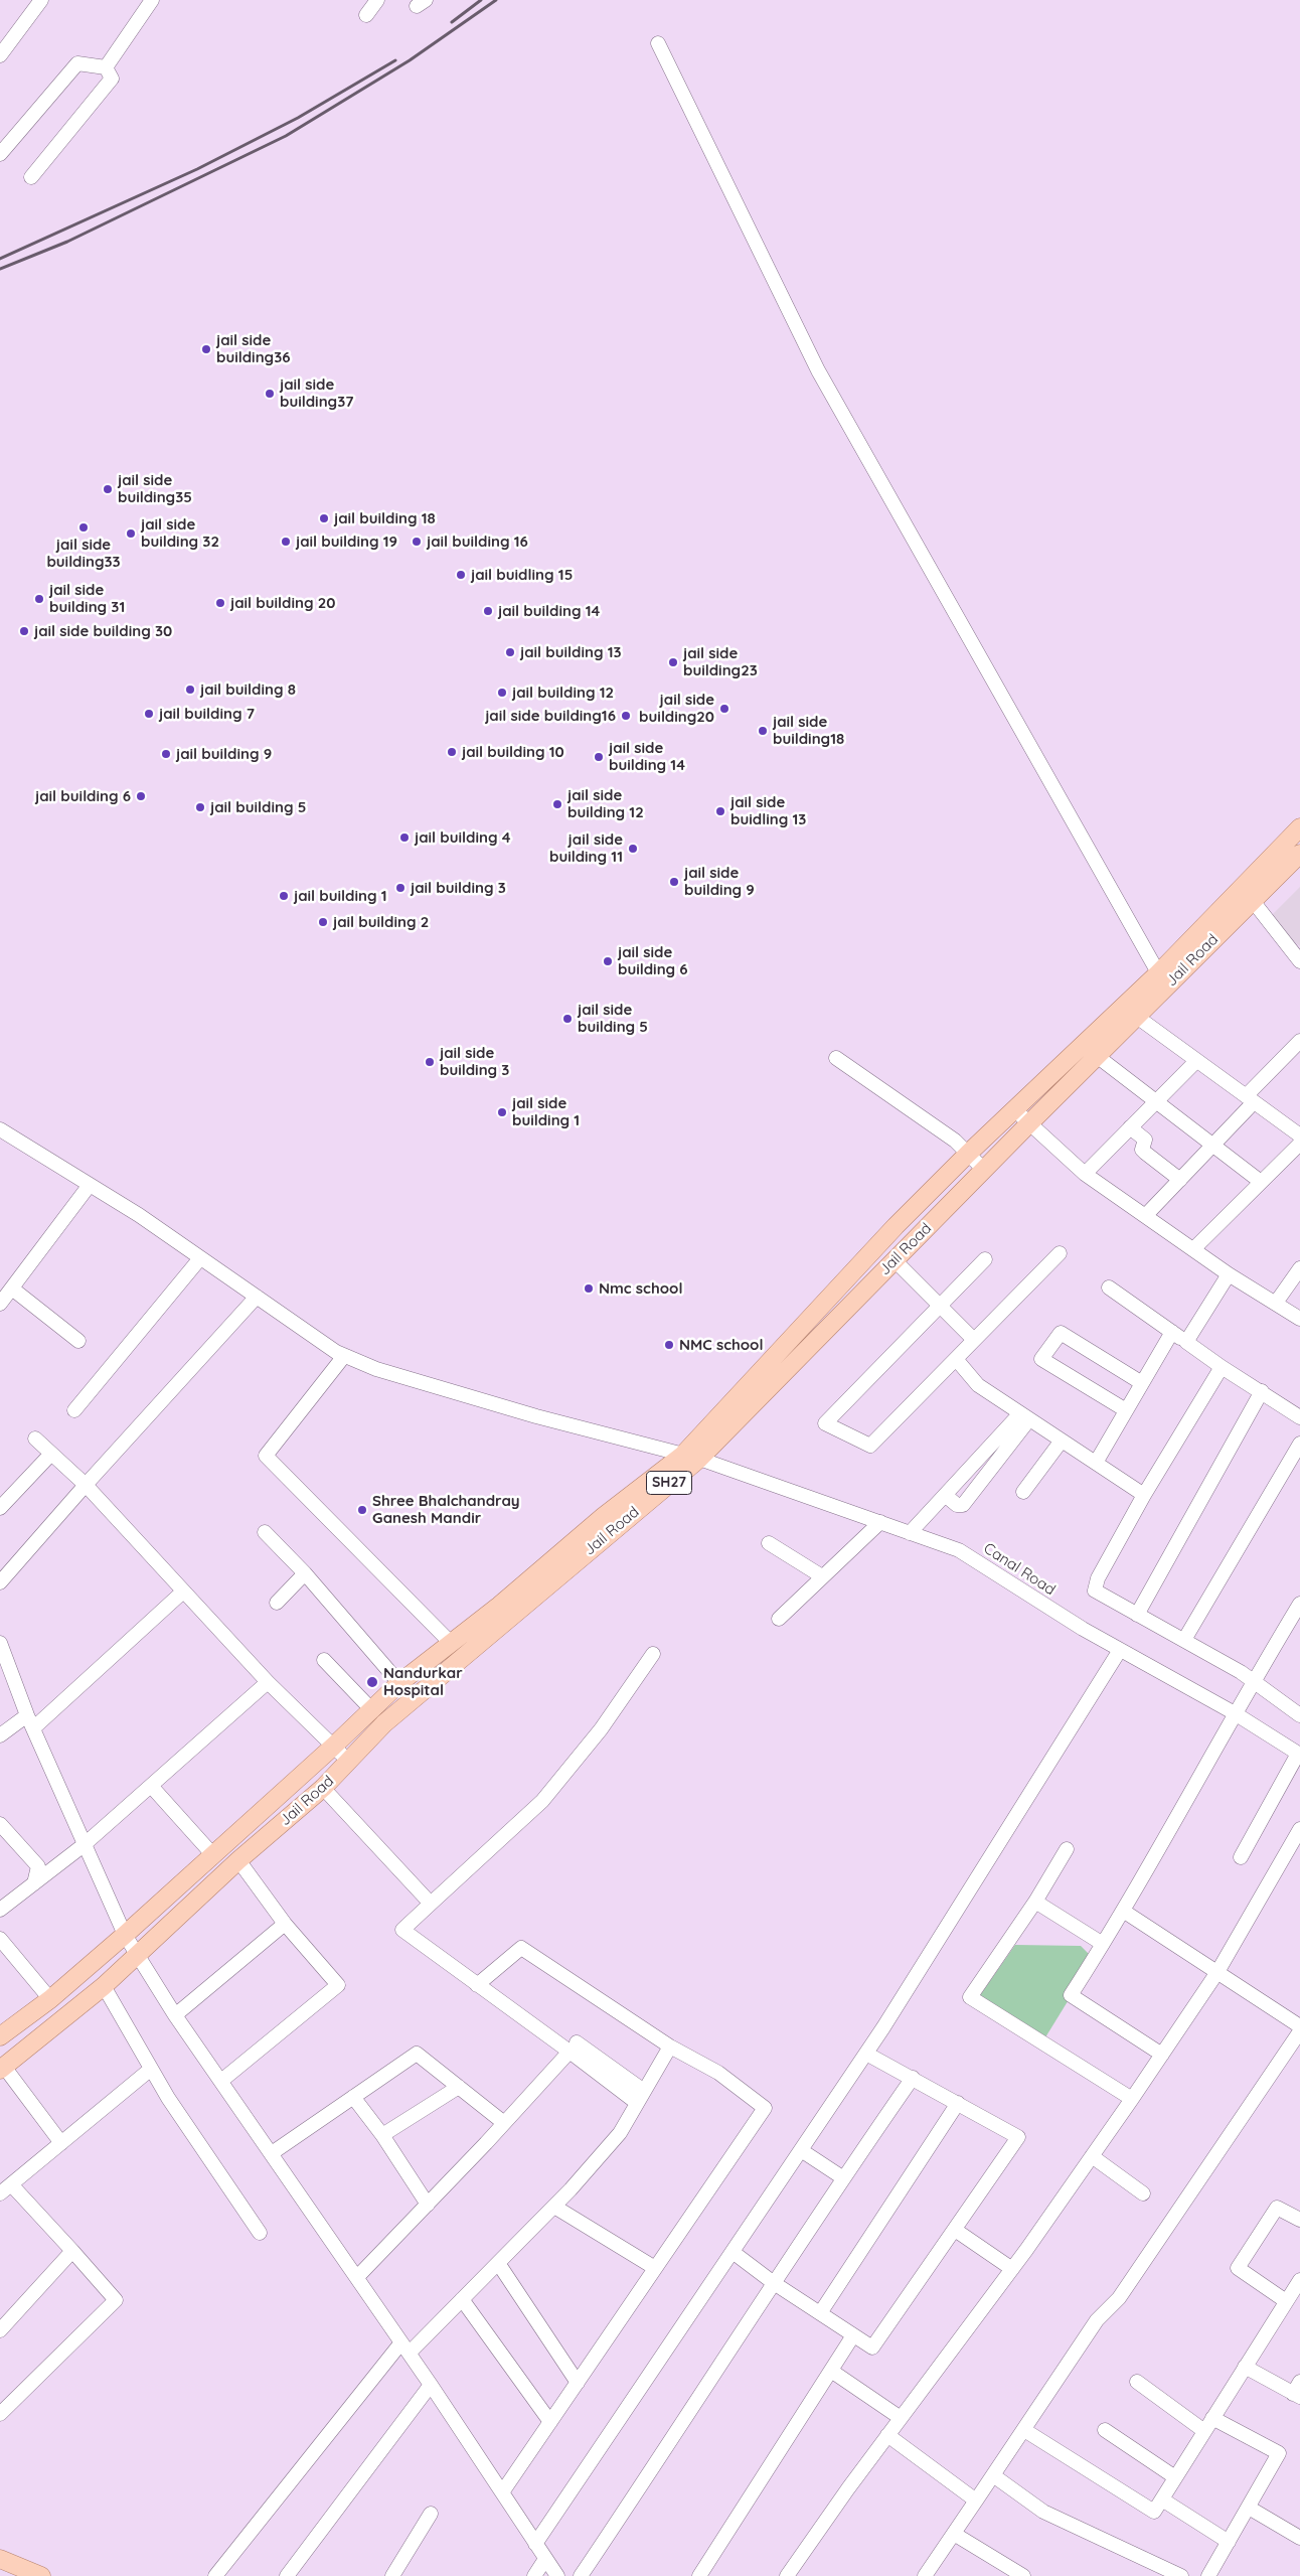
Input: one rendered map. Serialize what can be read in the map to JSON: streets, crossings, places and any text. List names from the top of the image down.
{
  "streets": {
    "main road": ["Jail Road", "SH27"],
    "street": ["Canal Road"]
  },
  "crossings": [
    ["Jail Road", "Canal Road"]
  ],
  "places": [
    "jail side building36",
    "jail side building37",
    "jail side building35",
    "jail building 18",
    "jail side building33",
    "jail side building 32",
    "jail building 19",
    "jail building 16",
    "jail buidling 15",
    "jail side building 31",
    "jail building 20",
    "jail building 14",
    "jail side building 30",
    "jail building 13",
    "jail side building23",
    "jail building 8",
    "jail building 12",
    "jail side building20",
    "jail building 7",
    "jail side building16",
    "jail side building18",
    "jail building 10",
    "jail building 9",
    "jail side building 14",
    "jail building 6",
    "jail side building 12",
    "jail building 5",
    "jail side buidling 13",
    "jail building 4",
    "jail side building 11",
    "jail side building 9",
    "jail building 3",
    "jail building 1",
    "jail building 2",
    "jail side building 6",
    "jail side building 5",
    "jail side building 3",
    "jail side building 1",
    "Nmc school",
    "NMC school",
    "Shree Bhalchandray Ganesh Mandir",
    "Nandurkar Hospital"
  ]
}
